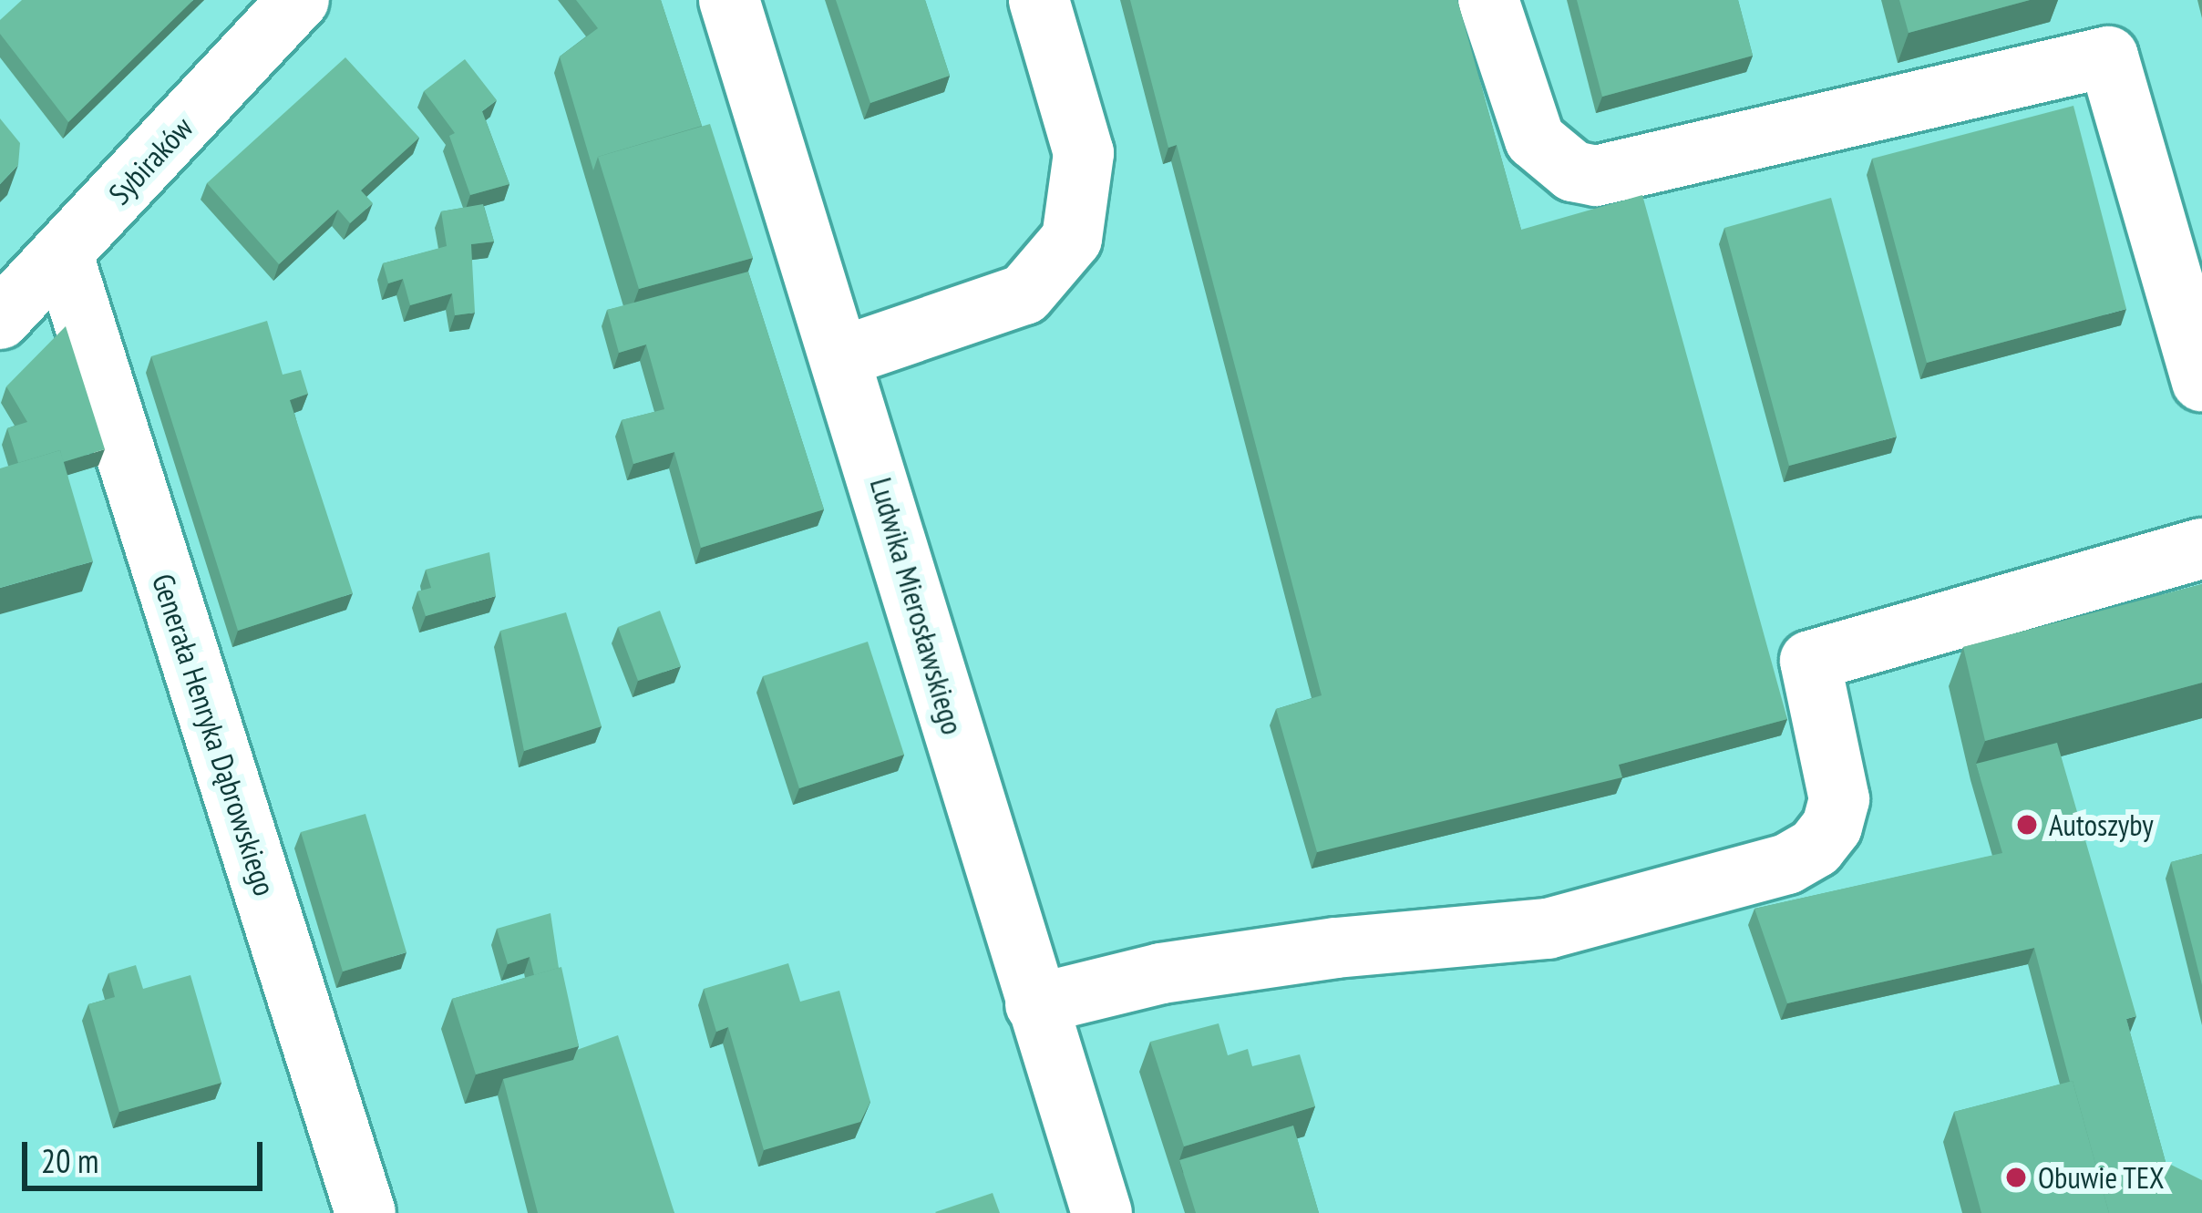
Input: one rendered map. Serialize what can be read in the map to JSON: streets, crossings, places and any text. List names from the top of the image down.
{
  "streets": {
    "street": ["Sybiraków", "Ludwika Mierosławskiego", "Generała Henryka Dąbrowskiego"]
  },
  "crossings": [
    ["Sybiraków", "Generała Henryka Dąbrowskiego"]
  ],
  "places": ["Autoszyby", "Obuwie TEX"],
  "scale_bar": "20 m"
}
